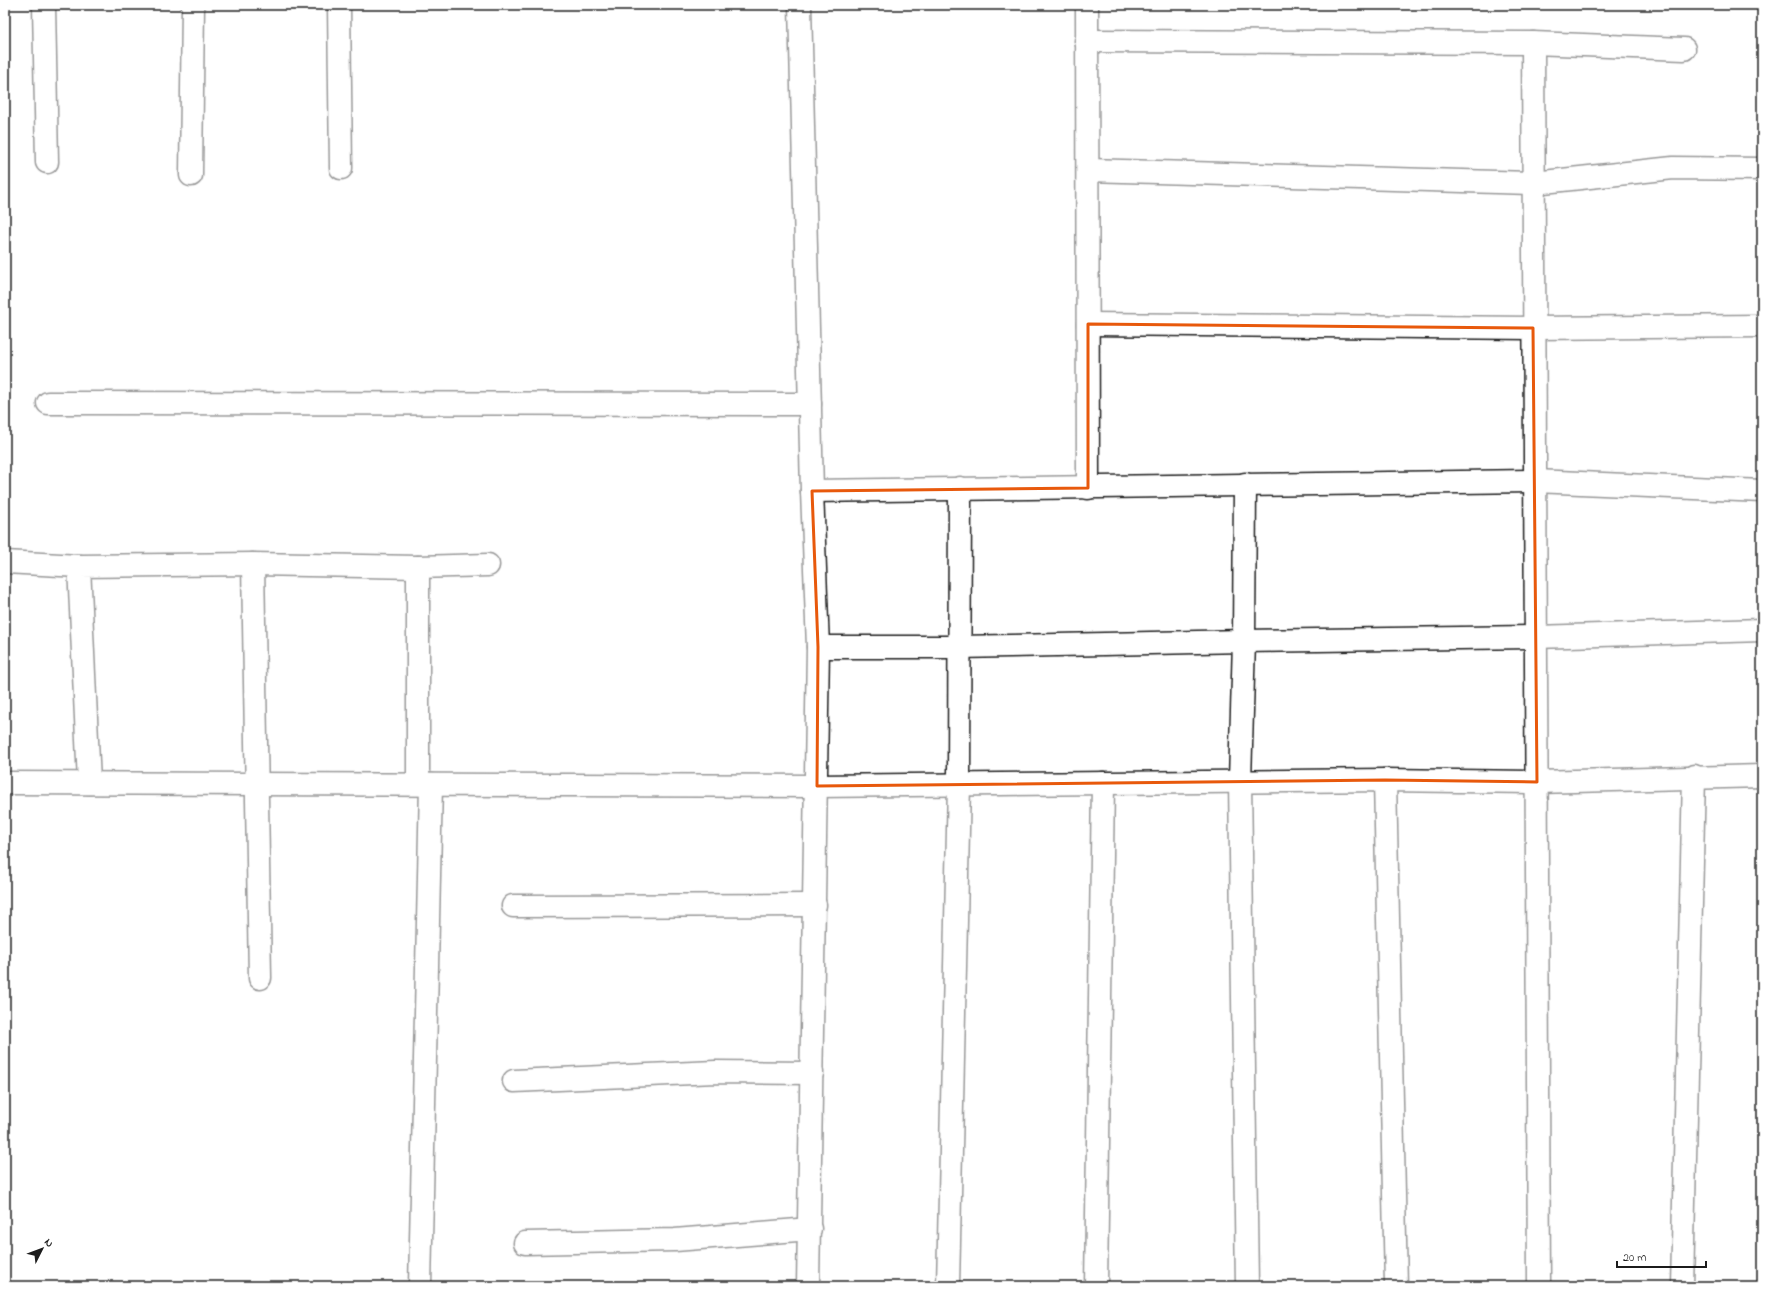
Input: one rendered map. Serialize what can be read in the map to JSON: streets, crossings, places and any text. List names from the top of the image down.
{
  "scale_bar": "20 m",
  "north": "top right"
}
